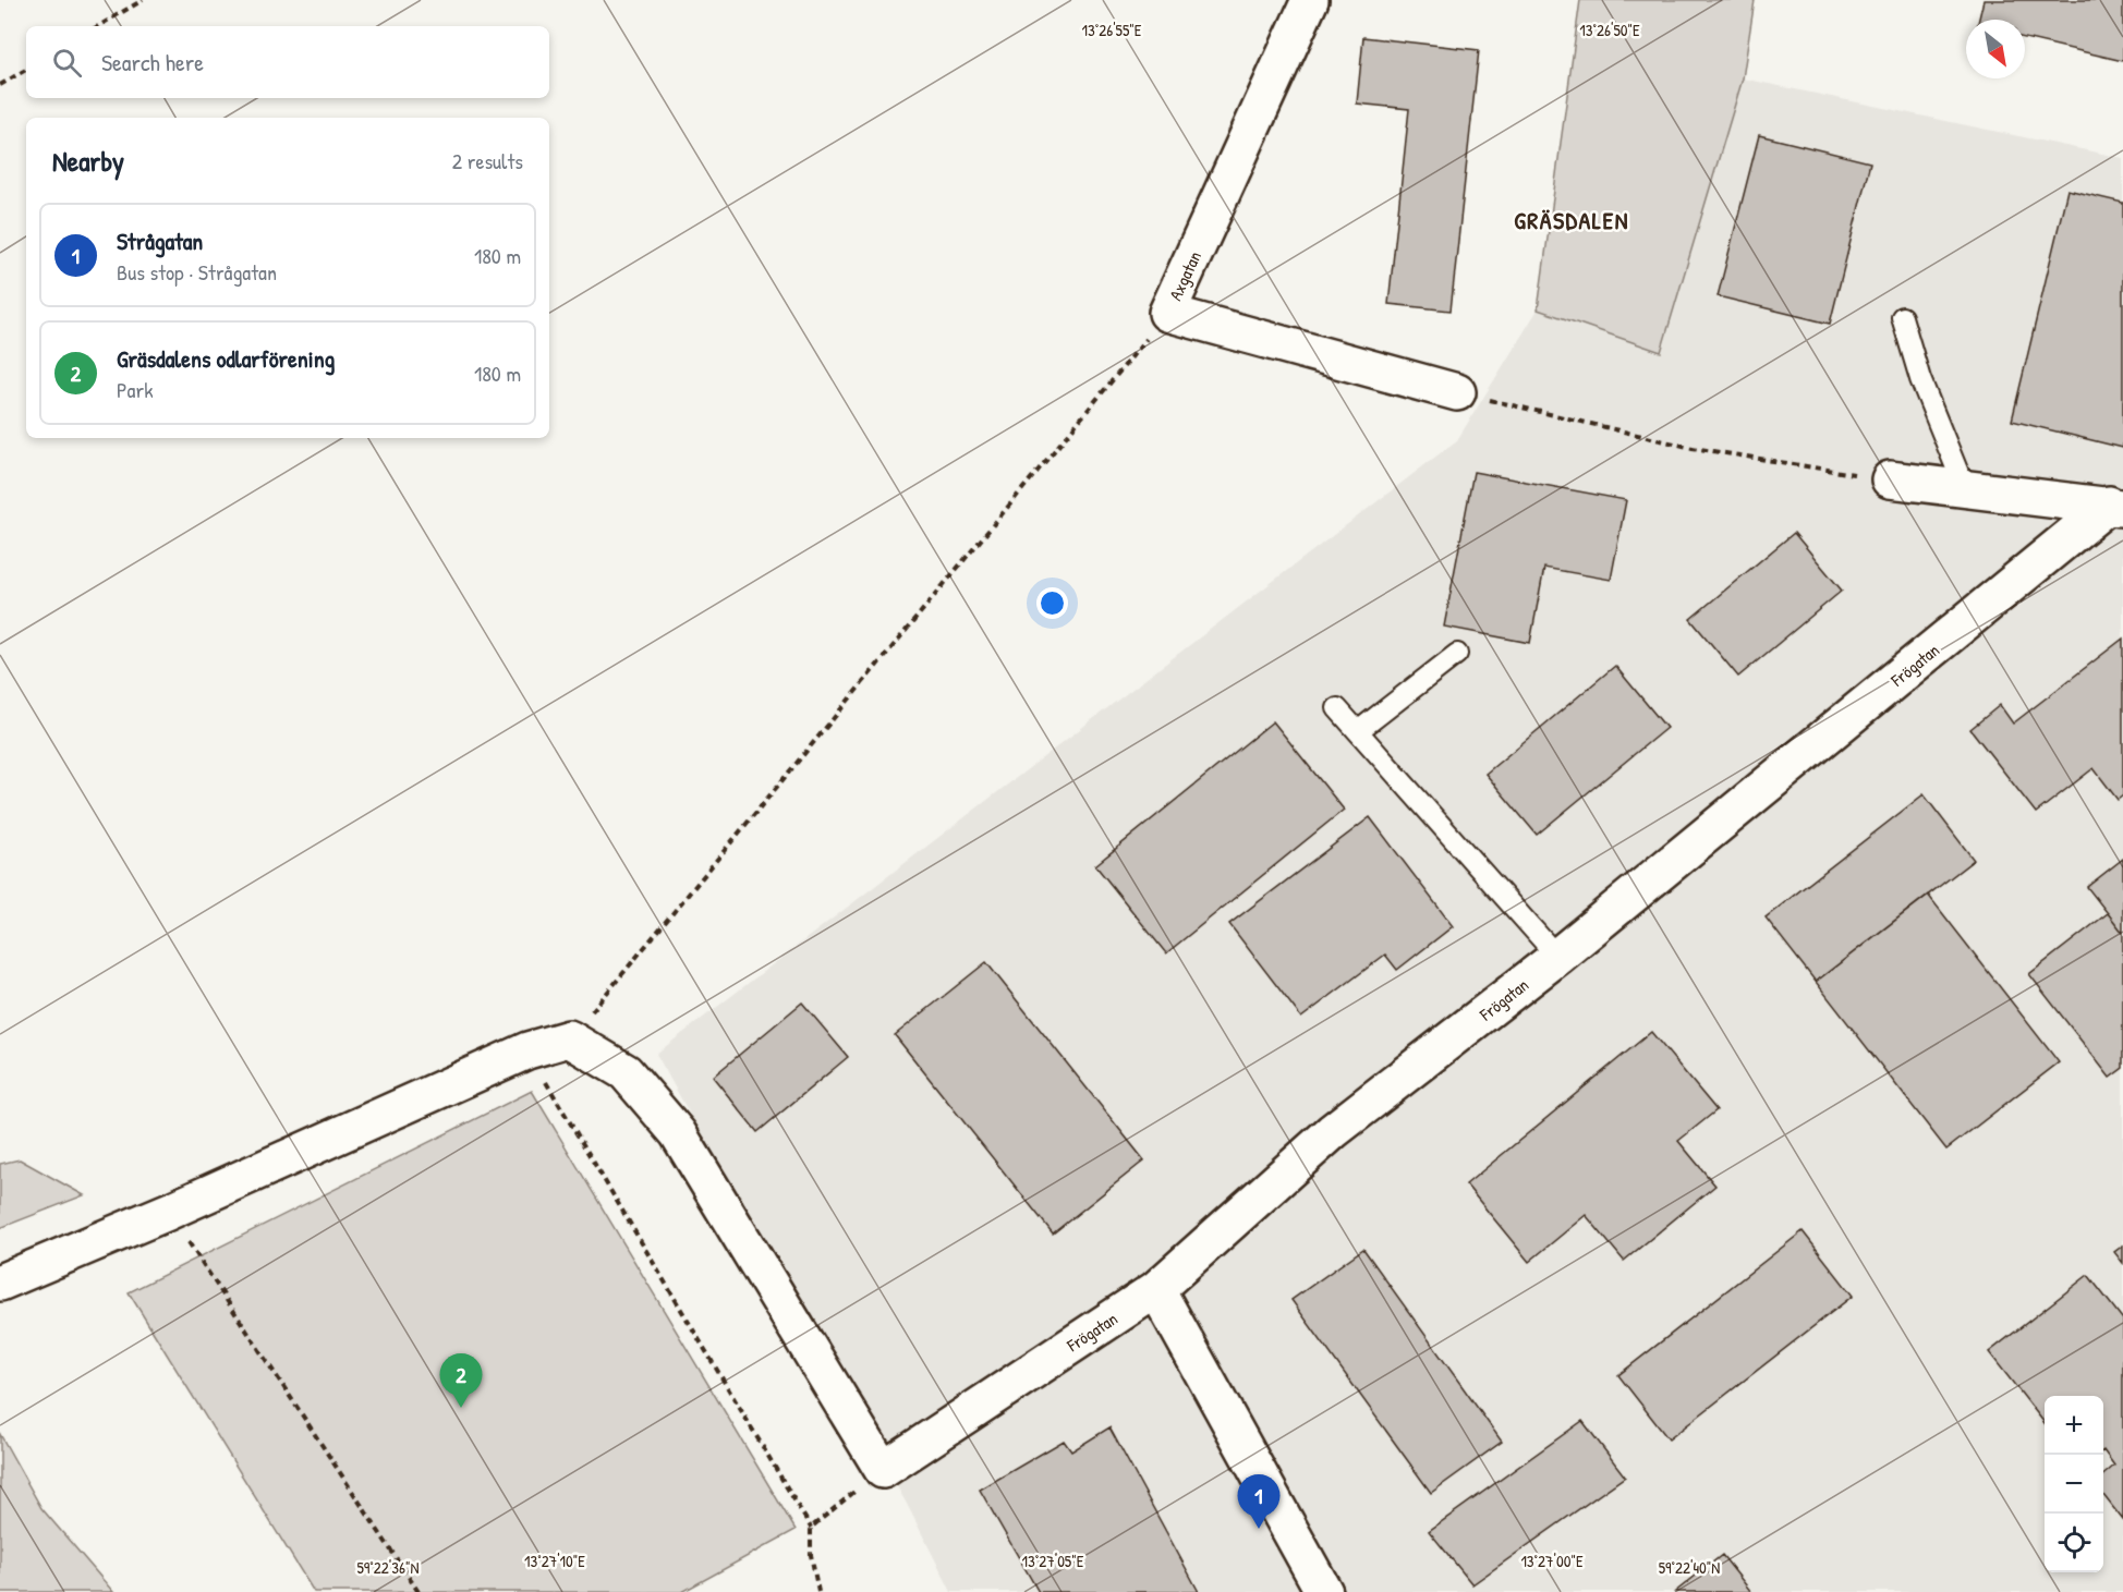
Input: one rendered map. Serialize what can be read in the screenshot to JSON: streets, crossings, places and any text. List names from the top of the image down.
{
  "streets": {
    "street": ["Axgatan", "Frögatan"]
  },
  "districts": ["GRÄSDALEN"],
  "north": "bottom right",
  "page": {
    "search": "Search here",
    "heading": ["Nearby", "2 results"],
    "list": [
      {
        "mark": "1",
        "name": "Strågatan",
        "note": "Bus stop · Strågatan",
        "value": "180 m"
      },
      {
        "mark": "2",
        "name": "Gräsdalens odlarförening",
        "note": "Park",
        "value": "180 m"
      }
    ],
    "pins": ["2", "1"],
    "map_buttons": ["+", "−"]
  },
  "coordinates": [
    "13°26'55\"E",
    "13°26'50\"E",
    "13°27'10\"E",
    "13°27'05\"E",
    "13°27'00\"E",
    "59°22'36\"N",
    "59°22'40\"N"
  ]
}
